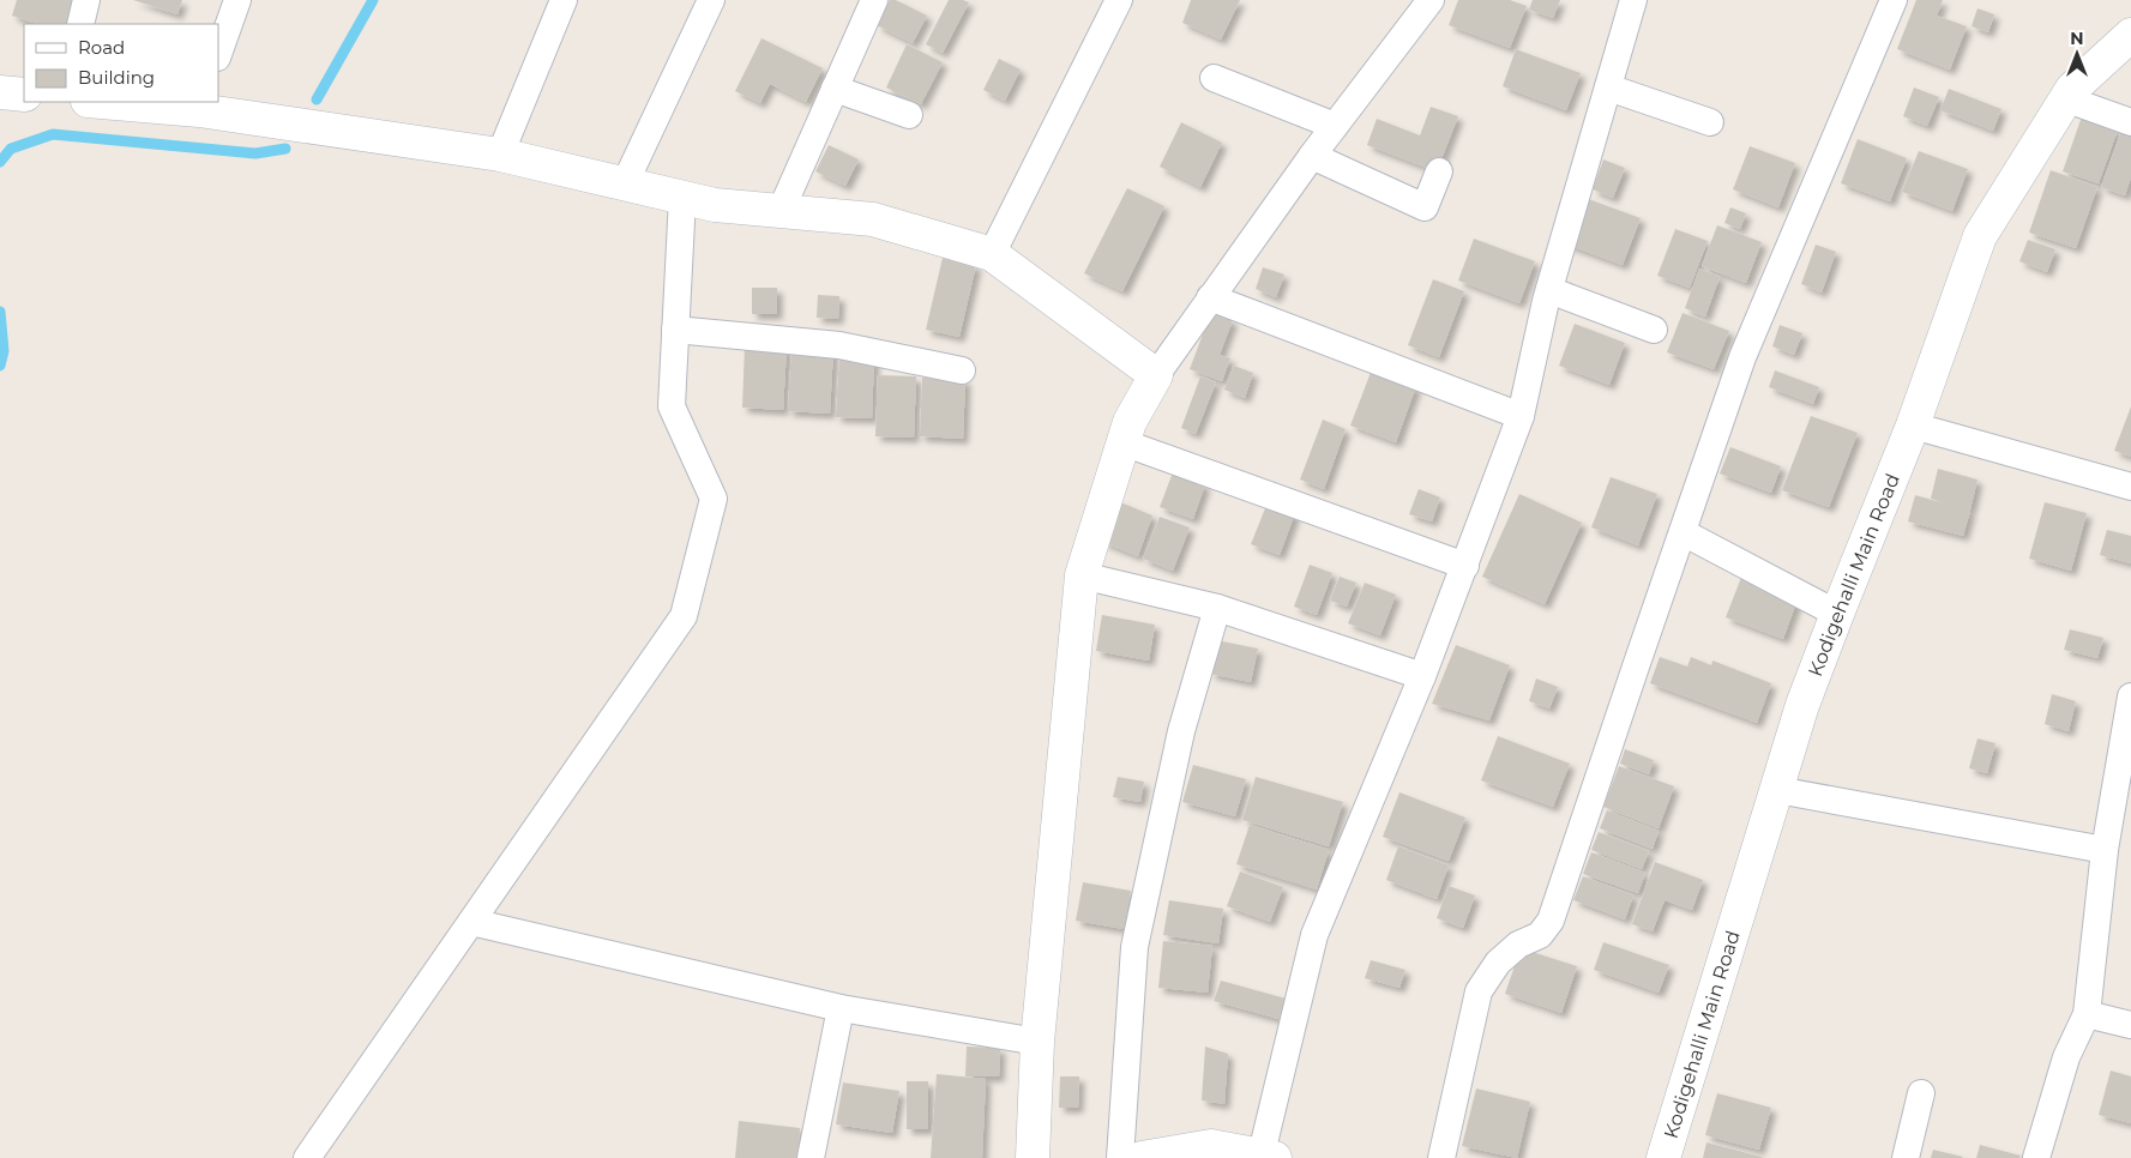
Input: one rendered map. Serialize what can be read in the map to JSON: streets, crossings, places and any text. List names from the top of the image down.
{
  "streets": {
    "street": ["Kodigehalli Main Road"]
  },
  "legend": ["Road", "Building"],
  "north": "top"
}
